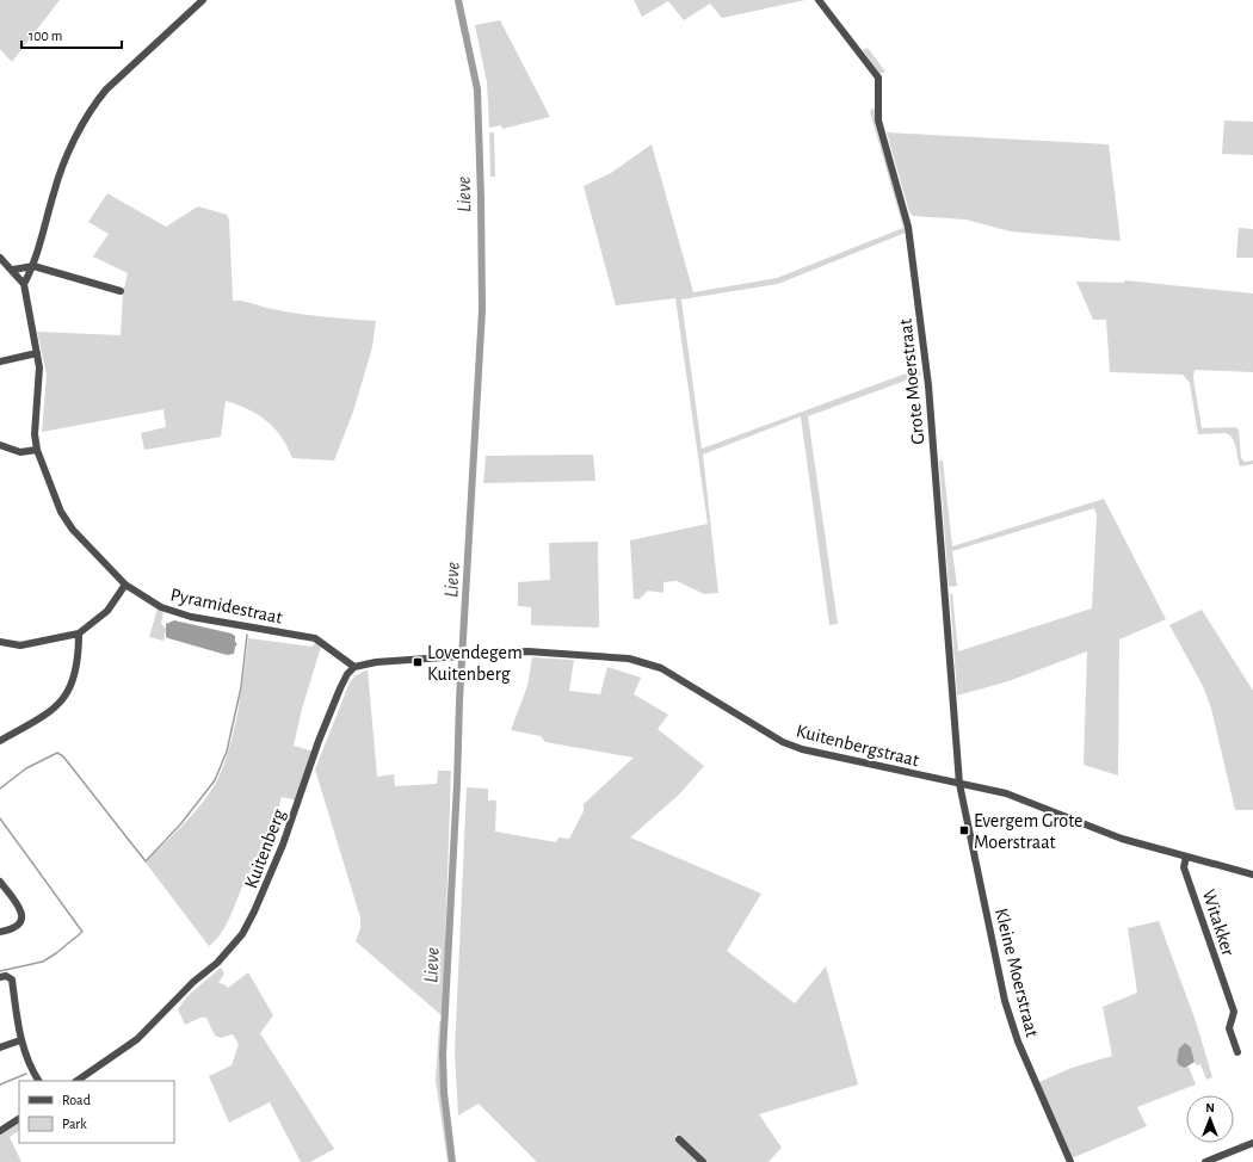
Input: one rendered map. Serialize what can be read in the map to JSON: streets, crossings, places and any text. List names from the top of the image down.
{
  "streets": {
    "street": [
      "Grote Moerstraat",
      "Pyramidestraat",
      "Kuitenbergstraat",
      "Kuitenberg",
      "Witakker",
      "Kleine Moerstraat"
    ]
  },
  "crossings": [
    ["Grote Moerstraat", "Kuitenbergstraat"],
    ["Grote Moerstraat", "Kleine Moerstraat"],
    ["Pyramidestraat", "Kuitenbergstraat"],
    ["Pyramidestraat", "Kuitenberg"],
    ["Kuitenbergstraat", "Kuitenberg"],
    ["Kuitenbergstraat", "Witakker"],
    ["Kuitenbergstraat", "Kleine Moerstraat"]
  ],
  "water": ["Lieve"],
  "places": {
    "transit": ["Lovendegem Kuitenberg", "Evergem Grote Moerstraat"]
  },
  "legend": ["Road", "Park"],
  "scale_bar": "100 m",
  "north": "top"
}
